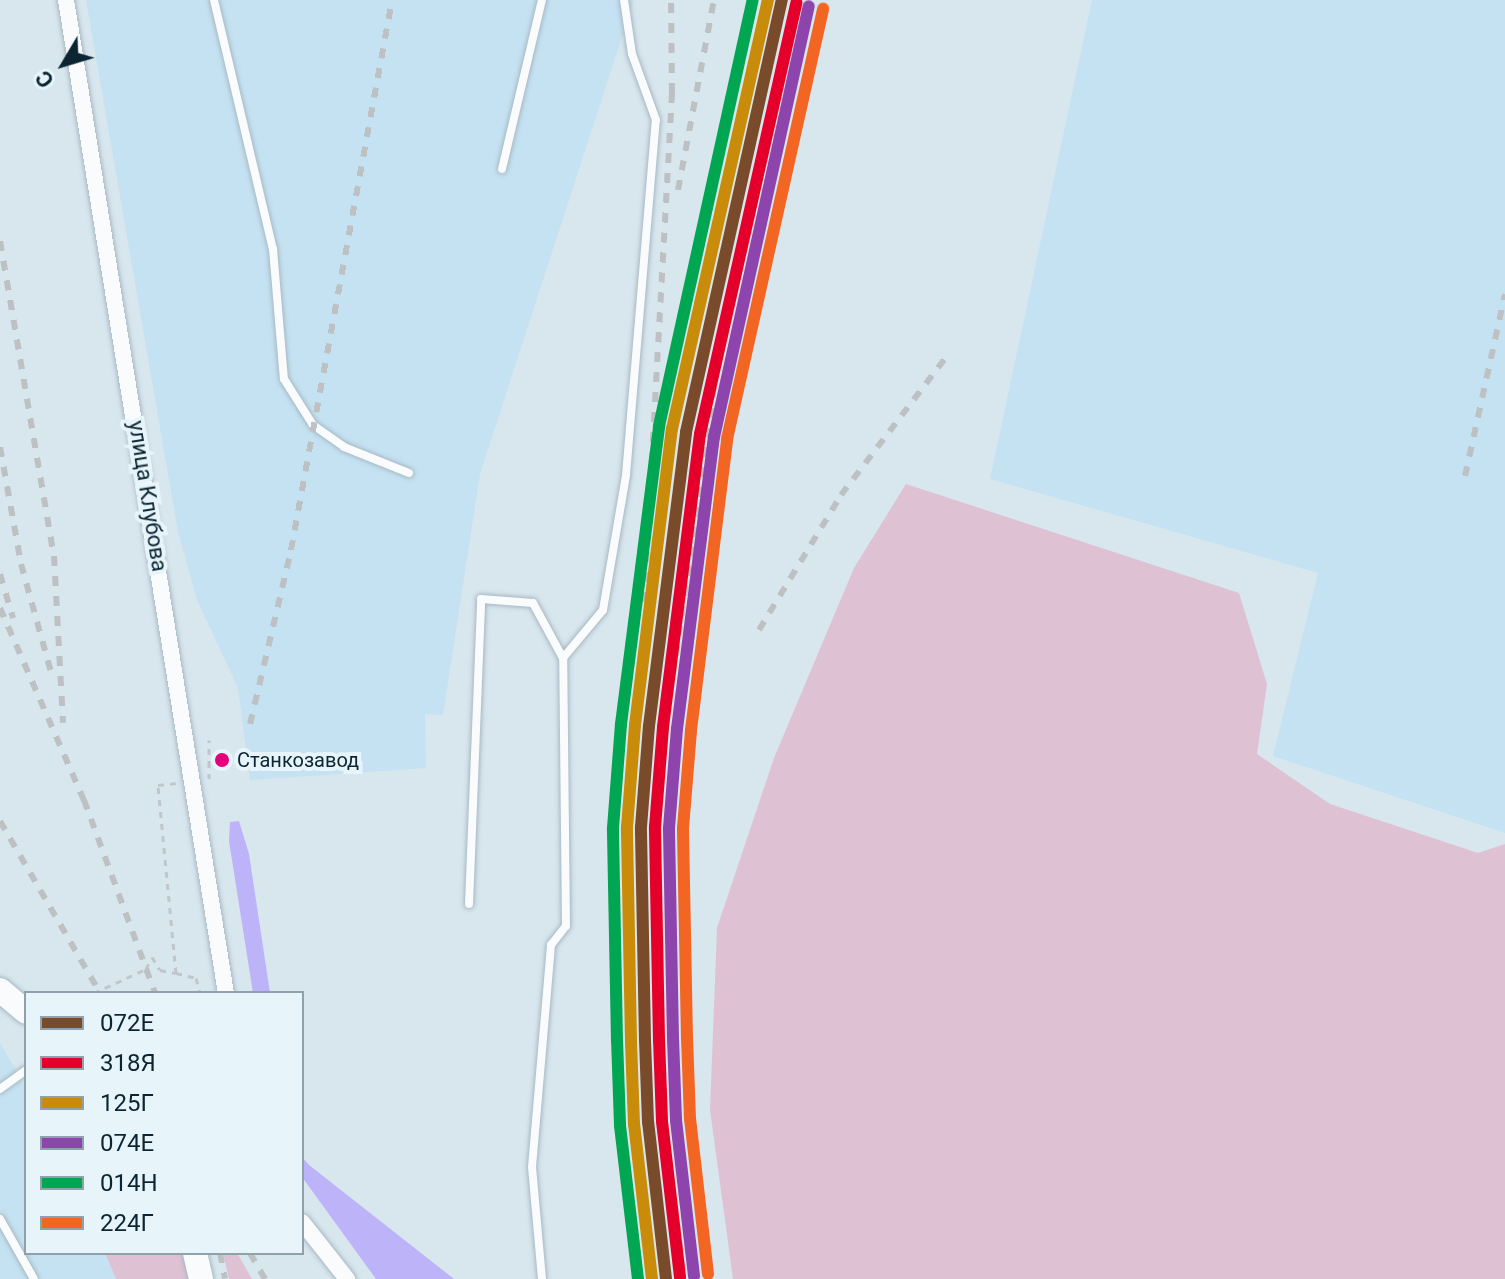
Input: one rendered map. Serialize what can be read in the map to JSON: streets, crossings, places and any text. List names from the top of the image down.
{
  "streets": {
    "street": ["улица Клубова"]
  },
  "places": ["Станкозавод"],
  "lines": [
    "transit line 072Е",
    "transit line 125Г",
    "transit line 014Н",
    "transit line 318Я",
    "transit line 074Е",
    "transit line 224Г"
  ],
  "legend": [
    "072Е",
    "318Я",
    "125Г",
    "074Е",
    "014Н",
    "224Г"
  ],
  "north": "bottom left"
}
